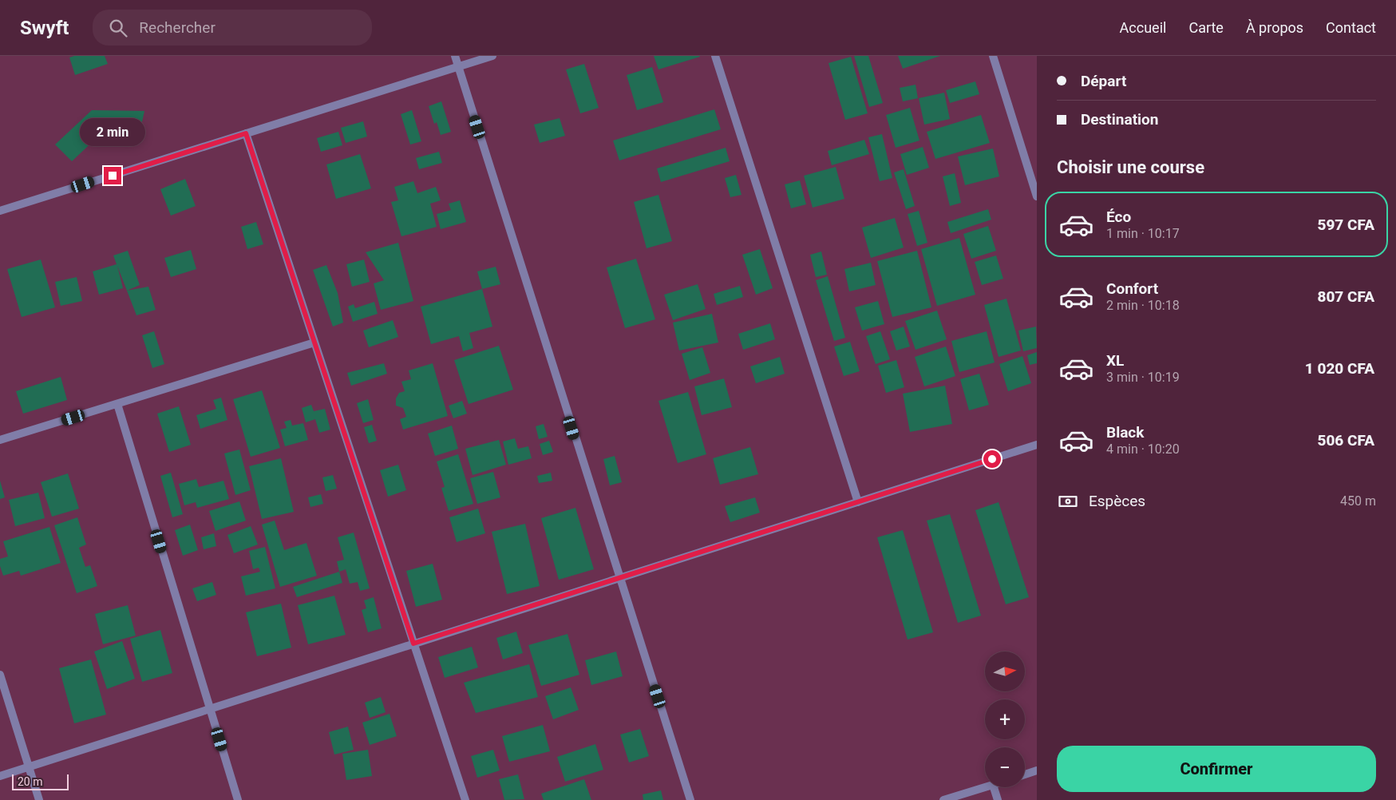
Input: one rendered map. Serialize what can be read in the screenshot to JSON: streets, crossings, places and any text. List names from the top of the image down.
{
  "scale_bar": "20 m",
  "north": "right",
  "page": {
    "header": "Swyft",
    "search": "Rechercher",
    "nav": [
      "Accueil",
      "Carte",
      "À propos",
      "Contact"
    ],
    "banner": ["Départ", "Destination"],
    "bubble": "2 min",
    "heading": "Choisir une course",
    "list": [
      {
        "name": "Éco",
        "note": "1 min · 10:17",
        "value": "597 CFA"
      },
      {
        "name": "Confort",
        "note": "2 min · 10:18",
        "value": "807 CFA"
      },
      {
        "name": "XL",
        "note": "3 min · 10:19",
        "value": "1 020 CFA"
      },
      {
        "name": "Black",
        "note": "4 min · 10:20",
        "value": "506 CFA"
      }
    ],
    "pay": ["Espèces", "450 m"],
    "map_buttons": ["+", "−"],
    "buttons": "Confirmer",
    "scale": "20 m"
  }
}
